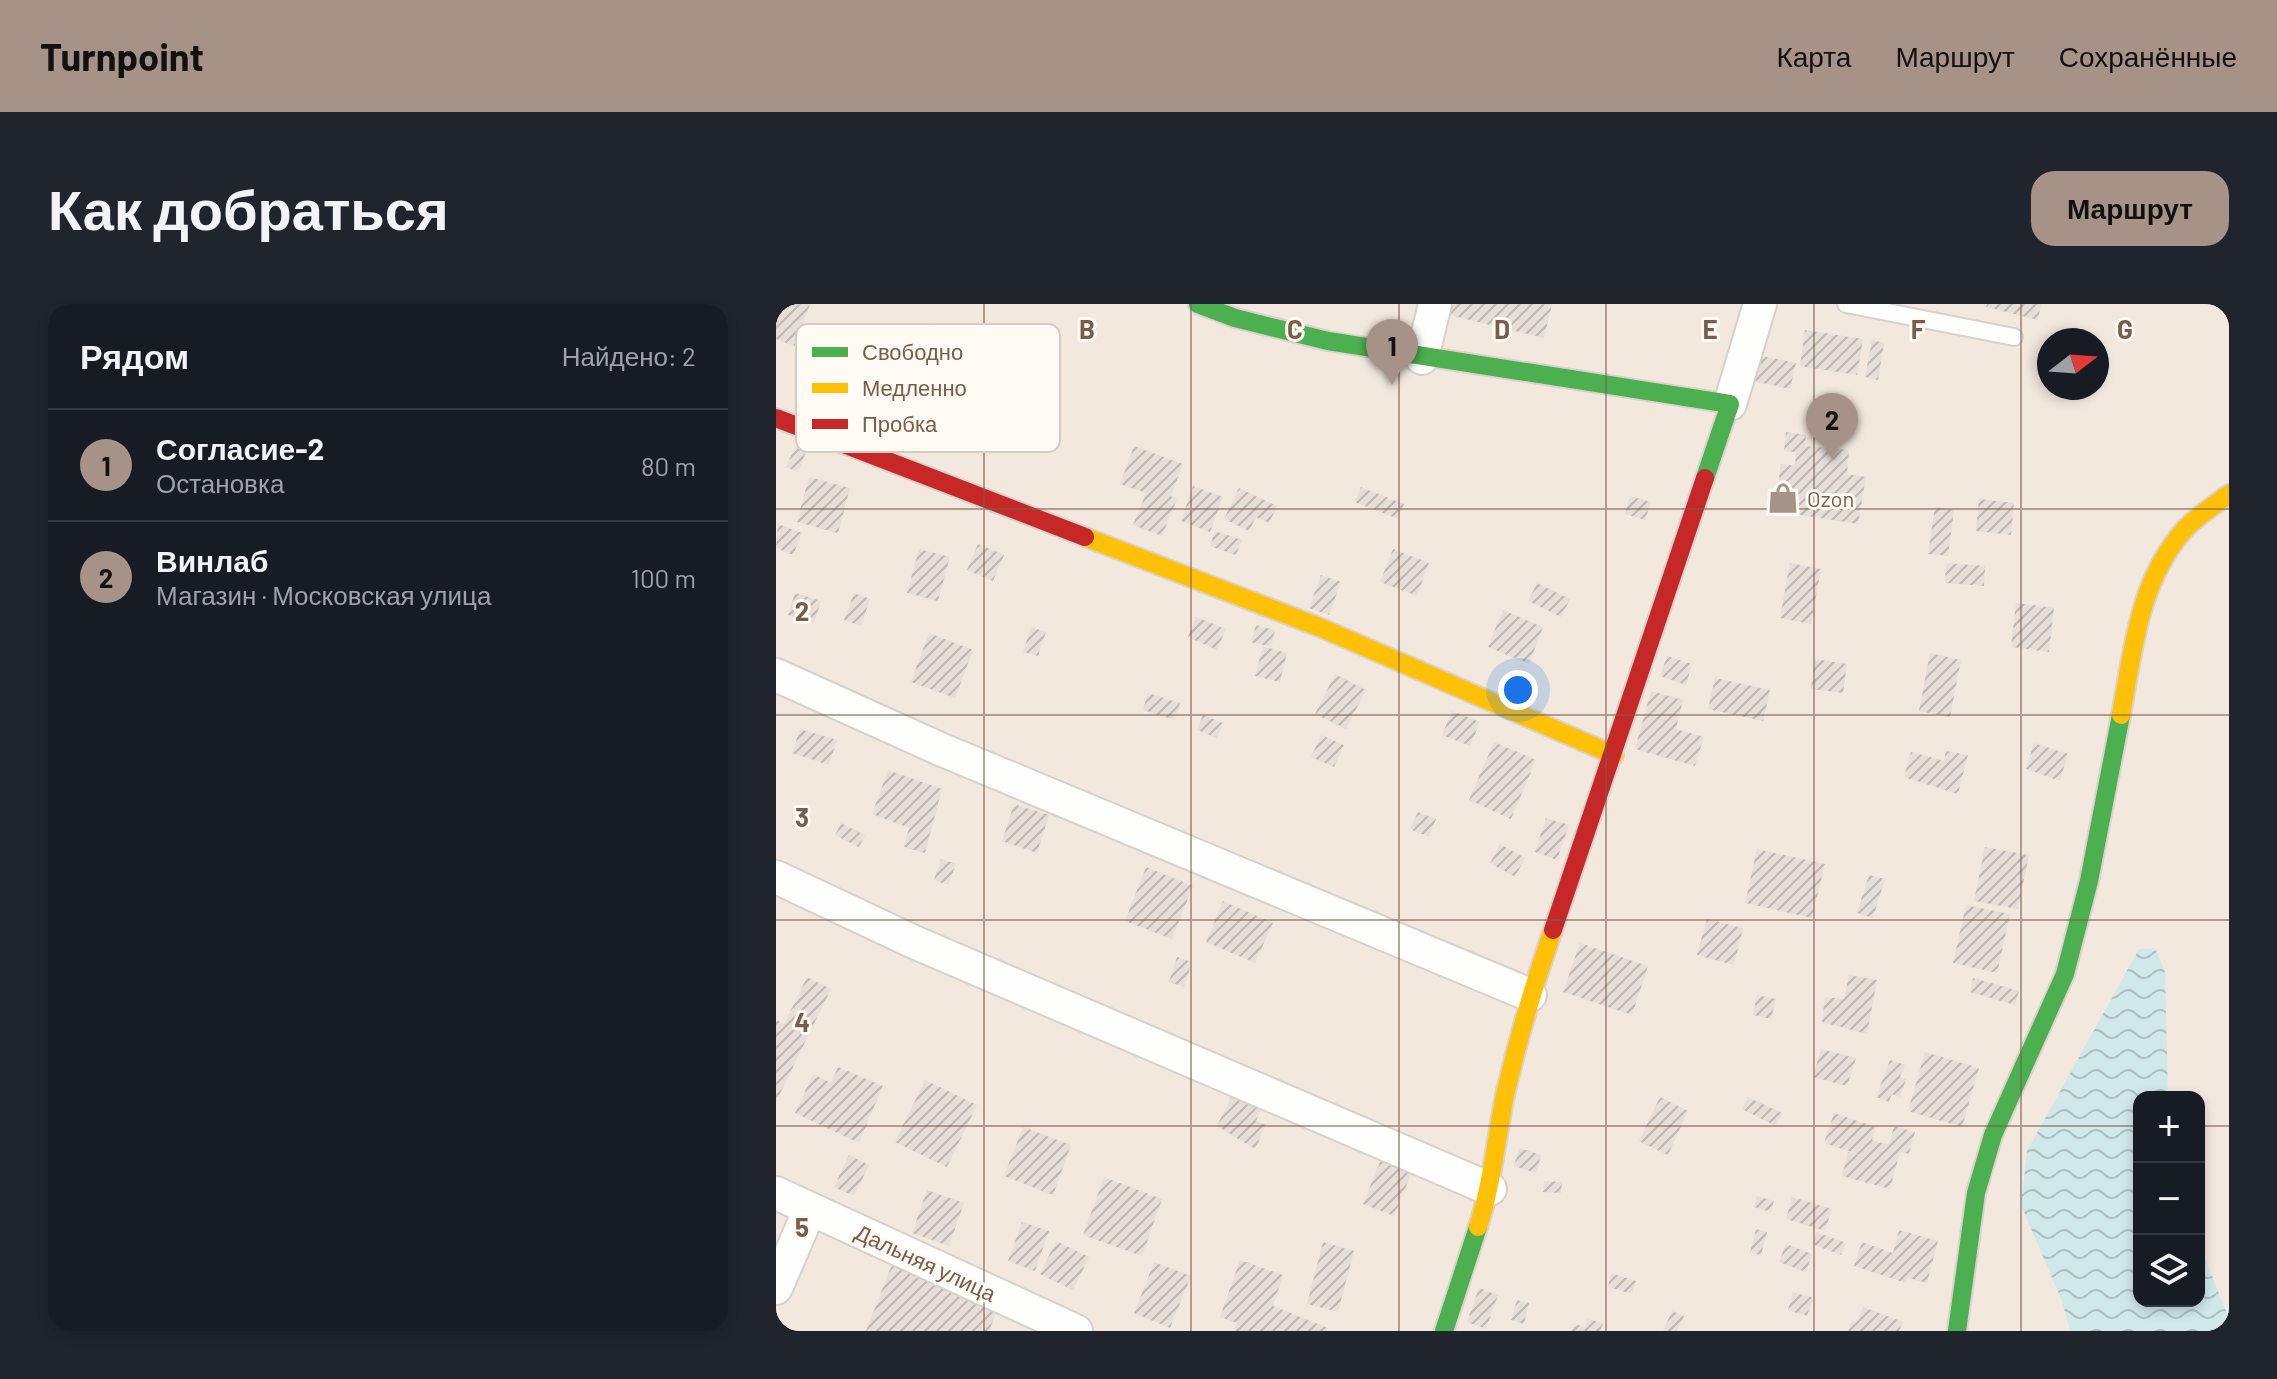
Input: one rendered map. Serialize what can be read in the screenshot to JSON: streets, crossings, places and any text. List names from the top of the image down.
{
  "streets": {
    "street": ["Дальняя улица"]
  },
  "places": {
    "shop": ["Ozon"]
  },
  "legend": ["Свободно", "Медленно", "Пробка"],
  "north": "right",
  "page": {
    "header": "Turnpoint",
    "nav": ["Карта", "Маршрут", "Сохранённые"],
    "buttons": "Маршрут",
    "title": "Как добраться",
    "heading": ["Рядом", "Найдено: 2"],
    "pins": ["1", "2"],
    "list": [
      {
        "mark": "1",
        "name": "Согласие-2",
        "note": "Остановка",
        "value": "80 m"
      },
      {
        "mark": "2",
        "name": "Винлаб",
        "note": "Магазин · Московская улица",
        "value": "100 m"
      }
    ],
    "map_buttons": ["+", "−"]
  },
  "grid": {
    "columns": [
      "B",
      "C",
      "D",
      "E",
      "F",
      "G"
    ],
    "rows": [
      "2",
      "3",
      "4",
      "5"
    ]
  }
}
